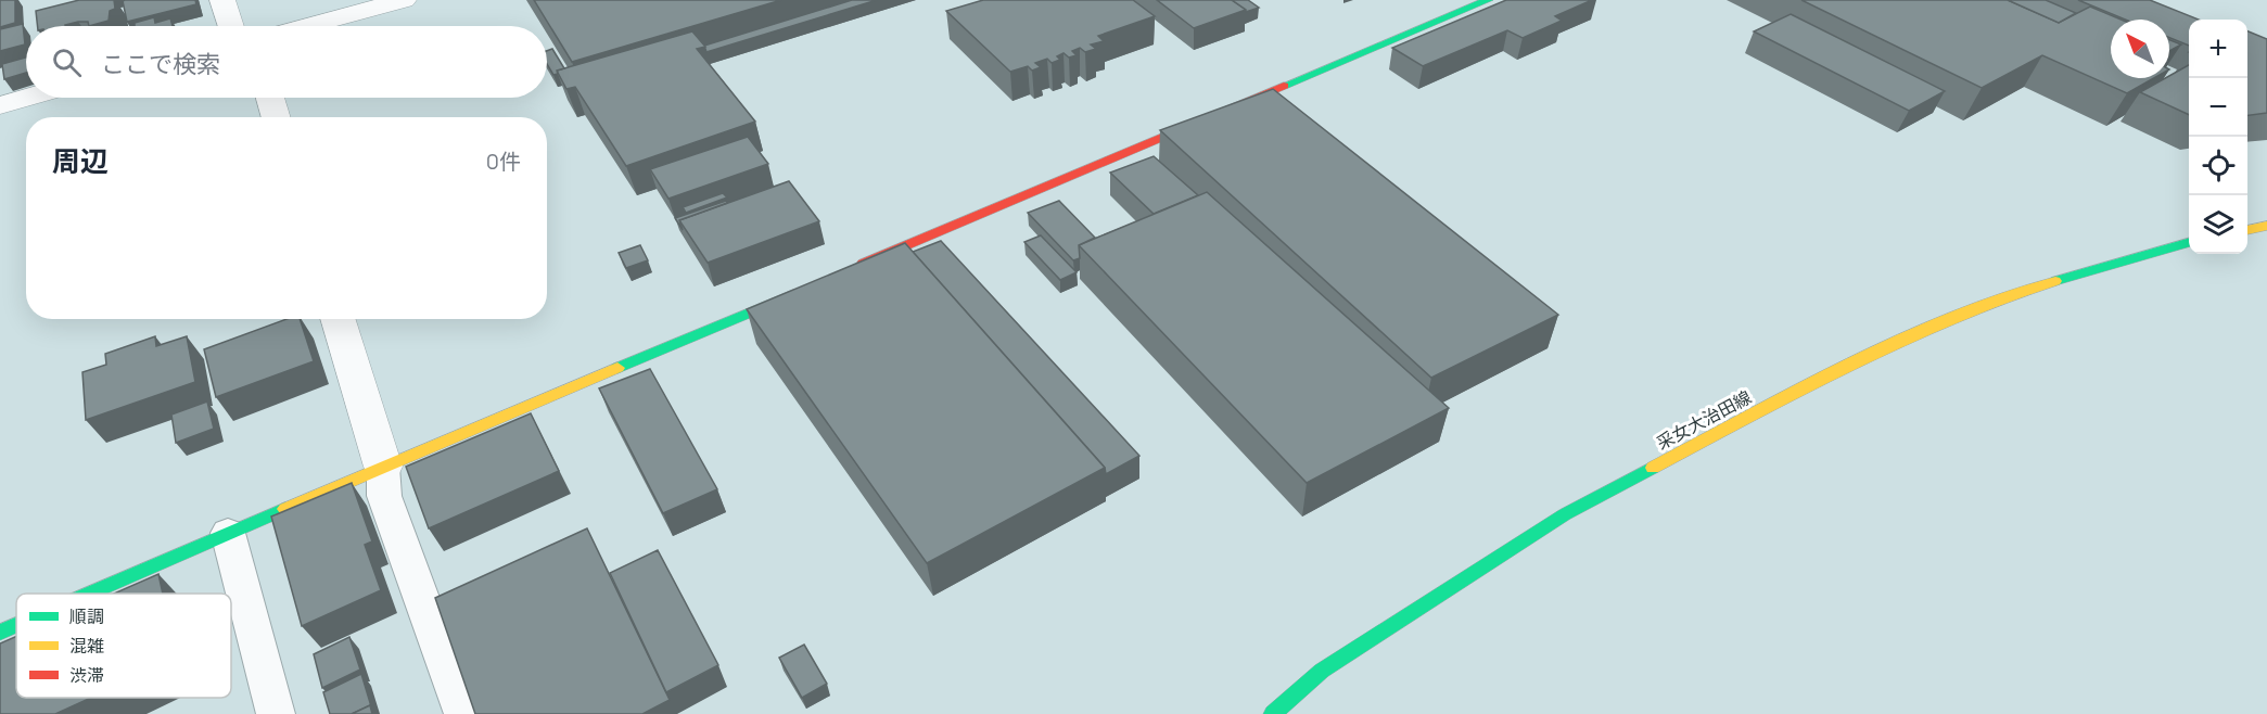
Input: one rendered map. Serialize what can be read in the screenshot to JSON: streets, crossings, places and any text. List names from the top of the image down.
{
  "streets": {
    "street": ["采女大治田線"]
  },
  "legend": ["順調", "混雑", "渋滞"],
  "north": "top left",
  "page": {
    "map_buttons": ["+", "−"],
    "search": "ここで検索",
    "heading": ["周辺", "0件"]
  }
}
